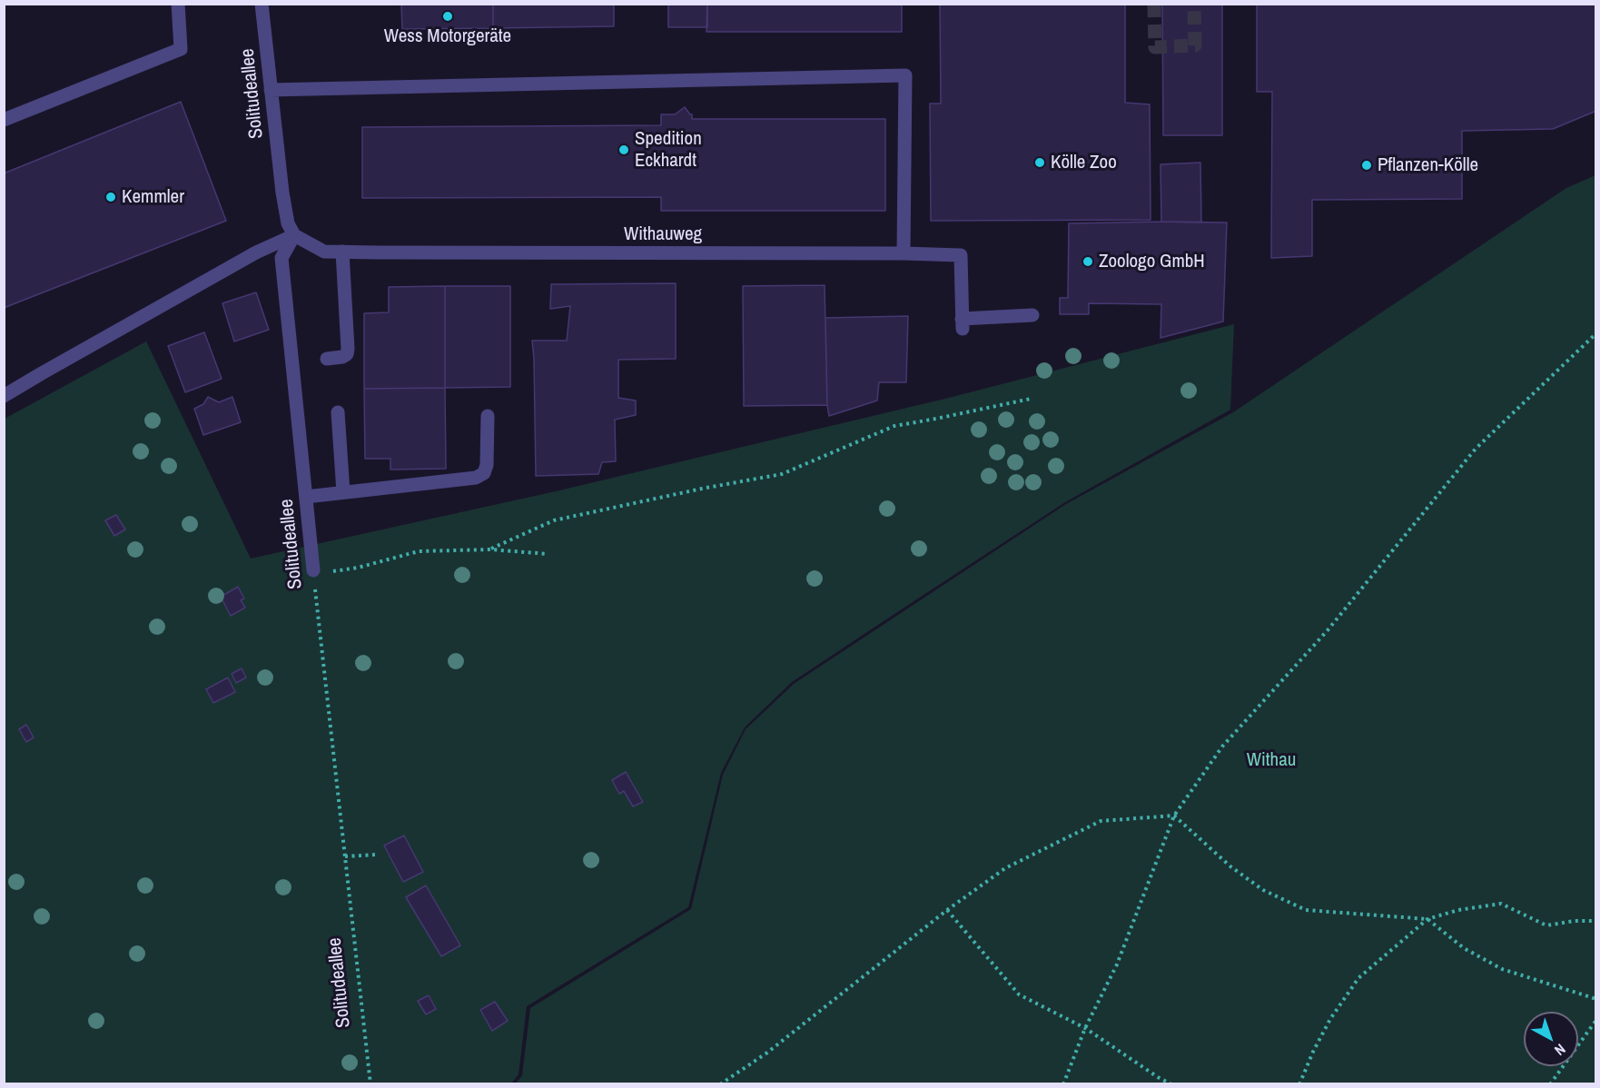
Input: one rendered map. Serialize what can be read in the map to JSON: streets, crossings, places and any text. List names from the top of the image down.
{
  "streets": {
    "street": ["Solitudeallee", "Withauweg"]
  },
  "crossings": [
    ["Solitudeallee", "Withauweg"]
  ],
  "parks": ["Withau"],
  "places": [
    "Wess Motorgeräte",
    "Spedition Eckhardt",
    "Kölle Zoo",
    "Pflanzen-Kölle",
    "Kemmler",
    "Zoologo GmbH"
  ],
  "north": "bottom right"
}
